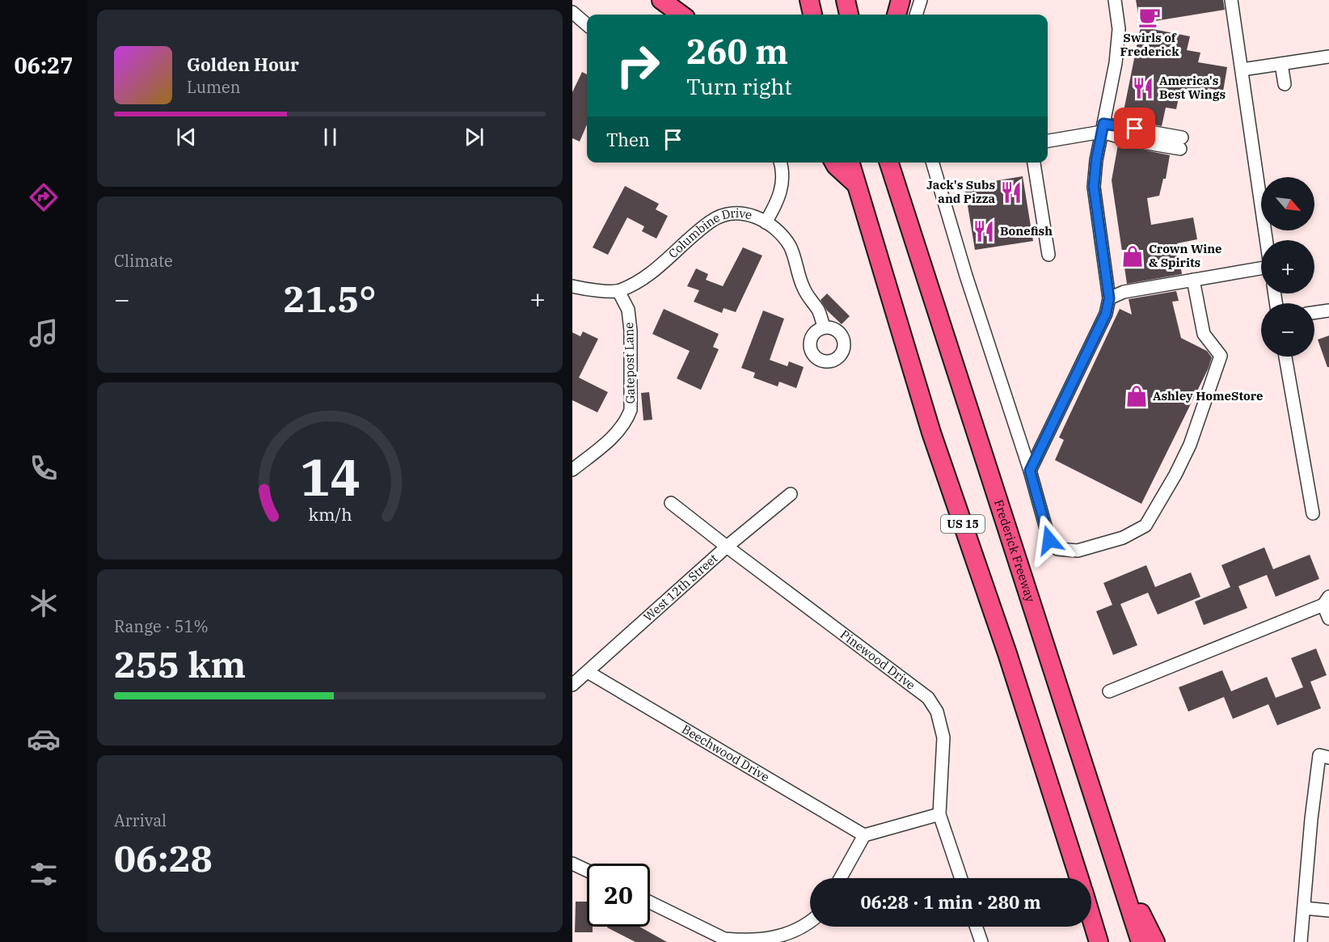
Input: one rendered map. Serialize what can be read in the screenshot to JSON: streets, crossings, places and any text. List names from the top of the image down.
{
  "streets": {
    "highway": ["US 15", "Frederick Freeway"],
    "street": [
      "Columbine Drive",
      "Gatepost Lane",
      "West 12th Street",
      "Pinewood Drive",
      "Beechwood Drive"
    ]
  },
  "crossings": [
    ["Columbine Drive", "Gatepost Lane"],
    ["West 12th Street", "Pinewood Drive"],
    ["West 12th Street", "Beechwood Drive"]
  ],
  "places": {
    "cafe": ["Swirls of Frederick"],
    "restaurant": ["America's Best Wings", "Jack's Subs and Pizza", "Bonefish"],
    "shop": ["Crown Wine & Spirits", "Ashley HomeStore"]
  },
  "north": "bottom right",
  "page": {
    "tabs": "06:27",
    "turn": ["260 m", "Turn right"],
    "song": ["Golden Hour", "Lumen"],
    "then": "Then",
    "map_buttons": ["+", "−"],
    "tile": [
      "Climate",
      ["Range · 51%", "255 km"],
      ["Arrival", "06:28"]
    ],
    "heat": ["−", "21.5°", "+"],
    "limit": "20",
    "trip": "06:28 · 1 min · 280 m",
    "gauge": ["14", "km/h"]
  }
}
